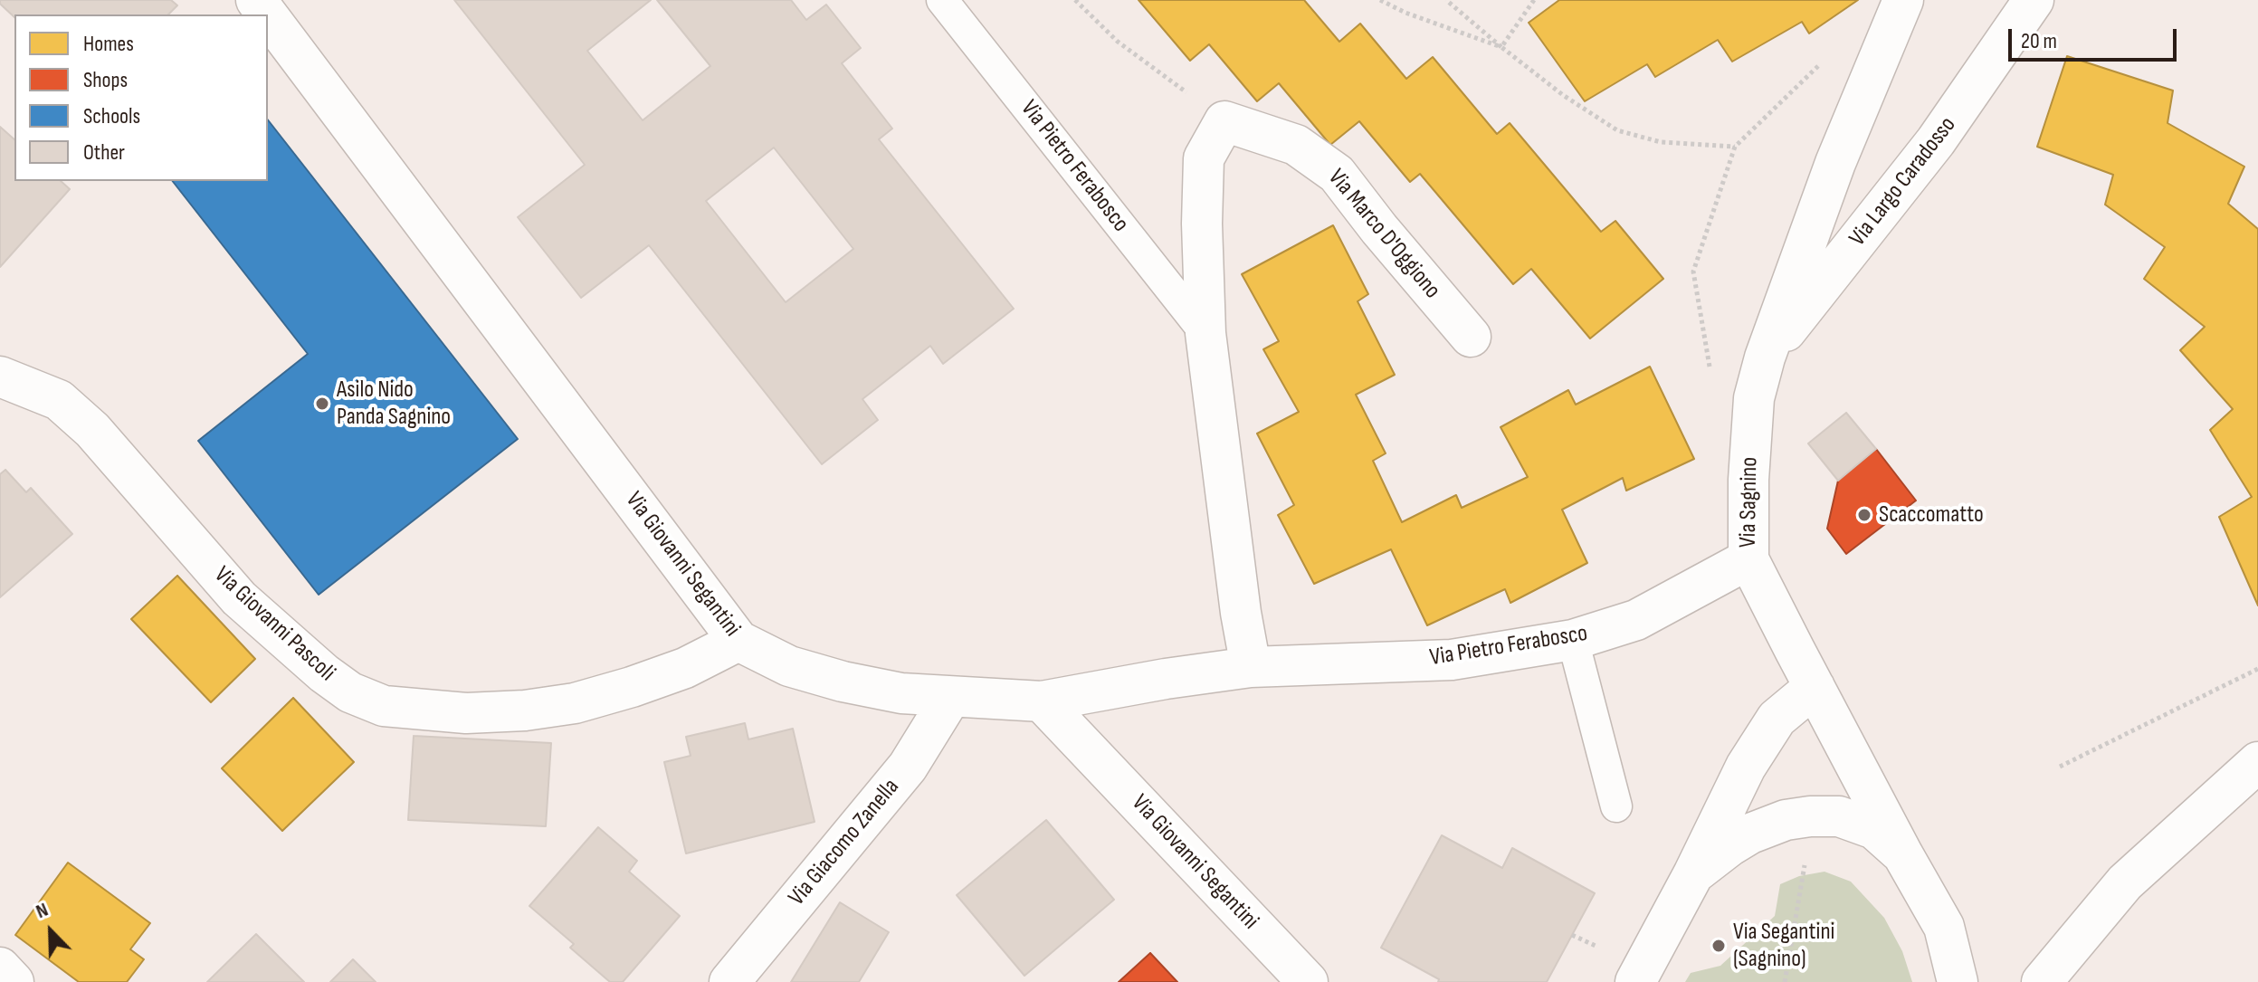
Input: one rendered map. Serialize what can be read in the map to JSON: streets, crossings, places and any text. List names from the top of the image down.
{
  "streets": {
    "street": [
      "Via Pietro Ferabosco",
      "Via Largo Caradosso",
      "Via Marco D'Oggiono",
      "Via Sagnino",
      "Via Giovanni Segantini",
      "Via Giovanni Pascoli",
      "Via Giacomo Zanella"
    ]
  },
  "crossings": [
    ["Via Pietro Ferabosco", "Via Sagnino"],
    ["Via Pietro Ferabosco", "Via Giovanni Segantini"],
    ["Via Largo Caradosso", "Via Sagnino"],
    ["Via Giovanni Segantini", "Via Giovanni Pascoli"],
    ["Via Giovanni Segantini", "Via Giacomo Zanella"]
  ],
  "places": ["Asilo Nido Panda Sagnino", "Scaccomatto", "Via Segantini (Sagnino)"],
  "legend": [
    "Homes",
    "Shops",
    "Schools",
    "Other"
  ],
  "scale_bar": "20 m",
  "north": "top left"
}
